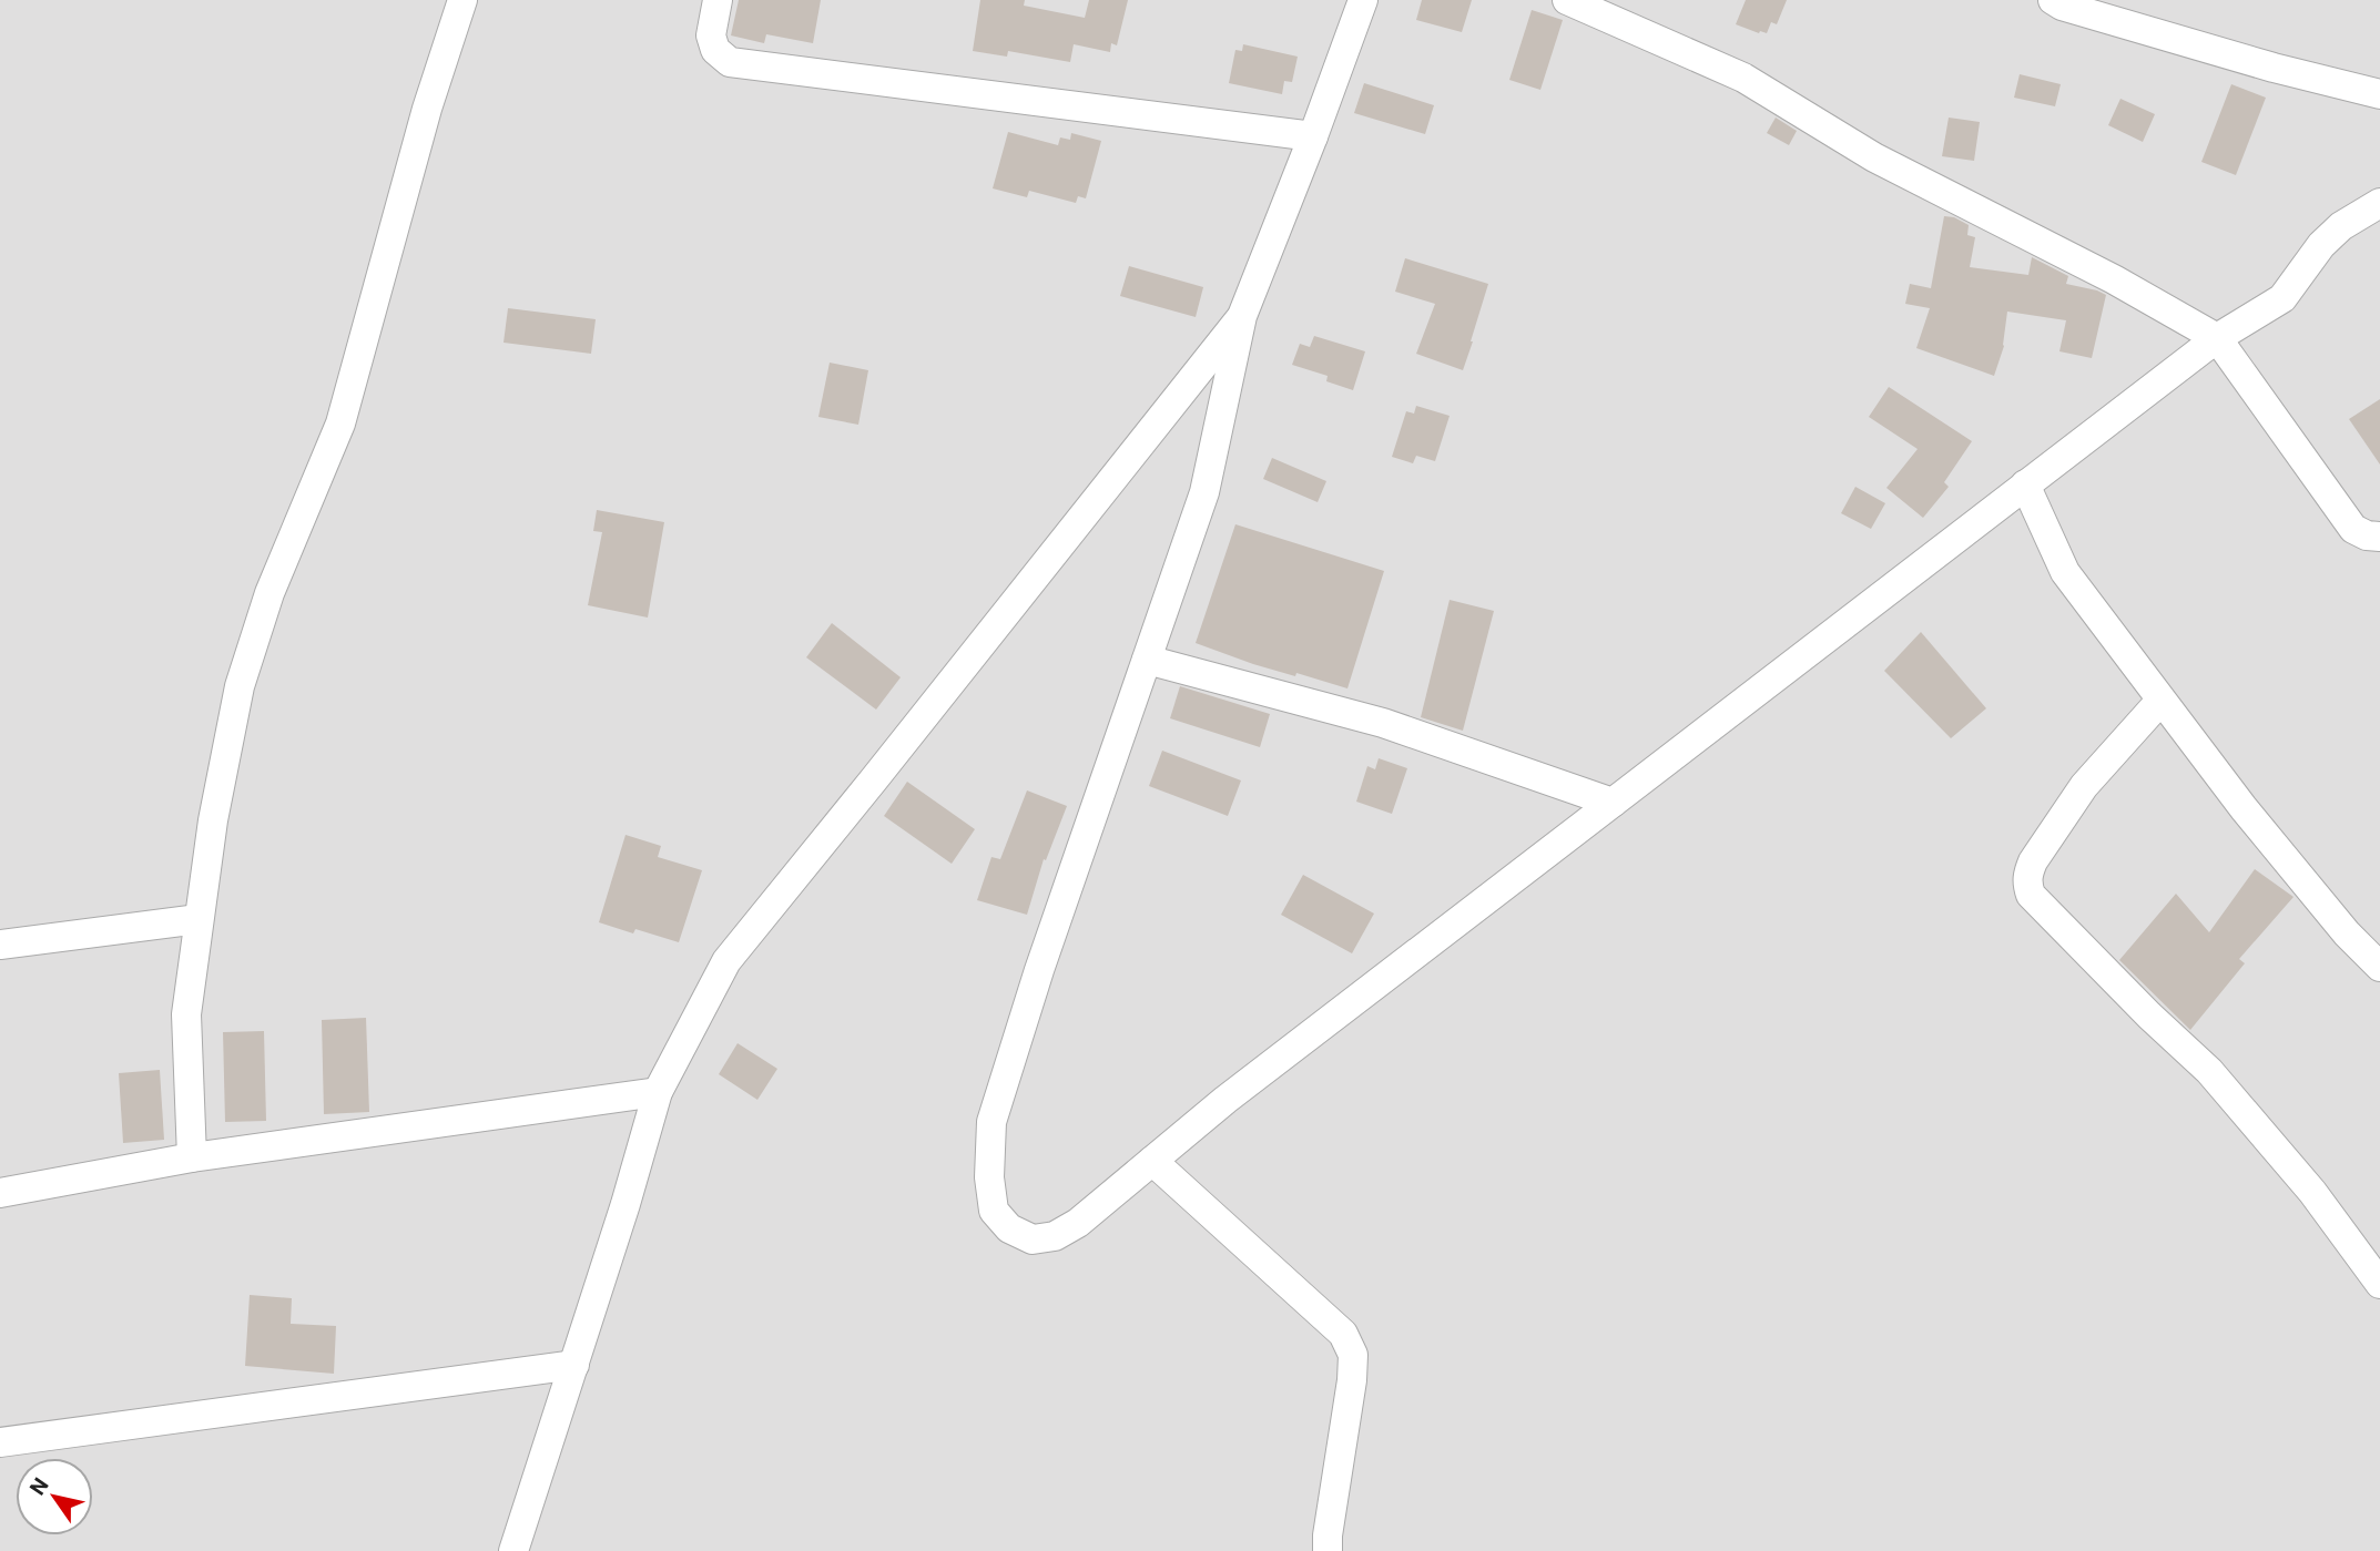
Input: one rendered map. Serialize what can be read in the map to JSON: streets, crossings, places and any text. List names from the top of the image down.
{
  "north": "top left"
}
